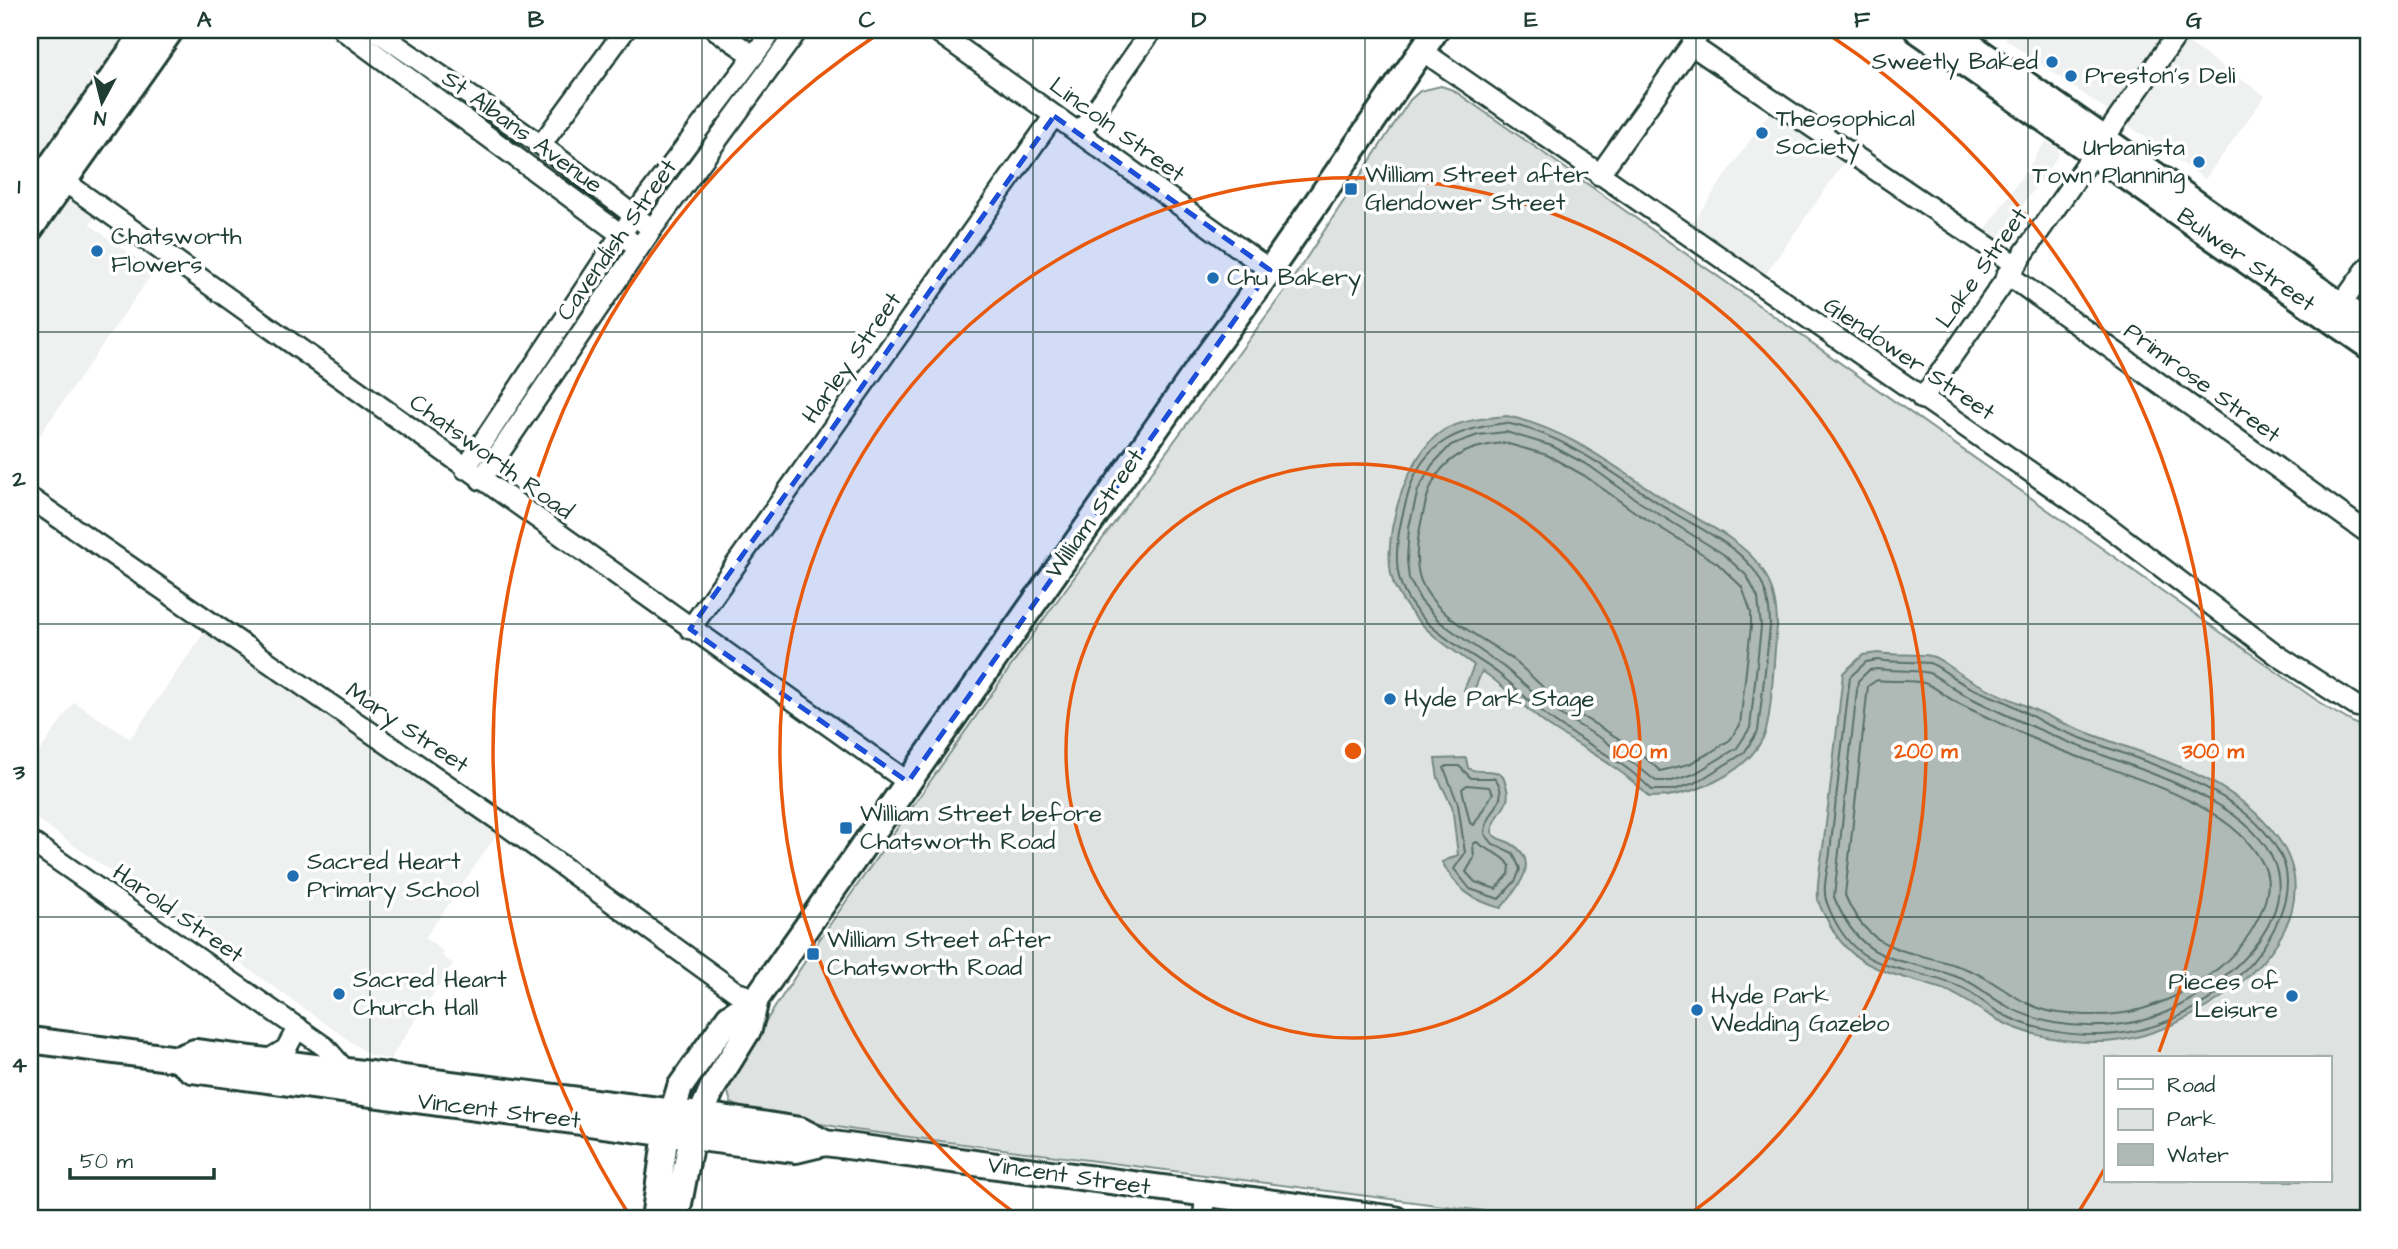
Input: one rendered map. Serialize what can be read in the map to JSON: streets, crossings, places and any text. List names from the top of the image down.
{
  "streets": {
    "main road": ["Bulwer Street", "William Street", "Vincent Street"],
    "street": [
      "Lincoln Street",
      "St Albans Avenue",
      "Cavendish Street",
      "Lake Street",
      "Harley Street",
      "Glendower Street",
      "Primrose Street",
      "Chatsworth Road",
      "Mary Street",
      "Harold Street"
    ]
  },
  "crossings": [
    ["Lincoln Street", "Harley Street"],
    ["Lincoln Street", "William Street"],
    ["St Albans Avenue", "Cavendish Street"],
    ["Cavendish Street", "Chatsworth Road"],
    ["Bulwer Street", "Lake Street"],
    ["Lake Street", "Glendower Street"],
    ["Lake Street", "Primrose Street"],
    ["Harley Street", "Chatsworth Road"],
    ["Glendower Street", "William Street"],
    ["Chatsworth Road", "William Street"],
    ["William Street", "Mary Street"],
    ["William Street", "Vincent Street"],
    ["Harold Street", "Vincent Street"]
  ],
  "places": {
    "other": [
      "Sweetly Baked",
      "Preston's Deli",
      "Theosophical Society",
      "Urbanista Town Planning",
      "Chatsworth Flowers",
      "Chu Bakery",
      "Hyde Park Stage",
      "Sacred Heart Primary School",
      "Sacred Heart Church Hall",
      "Pieces of Leisure",
      "Hyde Park Wedding Gazebo"
    ],
    "transit": ["William Street after Glendower Street", "William Street before Chatsworth Road", "William Street after Chatsworth Road"]
  },
  "legend": ["Road", "Park", "Water"],
  "scale_bar": "50 m",
  "north": "bottom",
  "grid": {
    "columns": [
      "A",
      "B",
      "C",
      "D",
      "E",
      "F",
      "G"
    ],
    "rows": [
      "1",
      "2",
      "3",
      "4"
    ]
  },
  "rings": ["100 m", "200 m", "300 m"]
}
